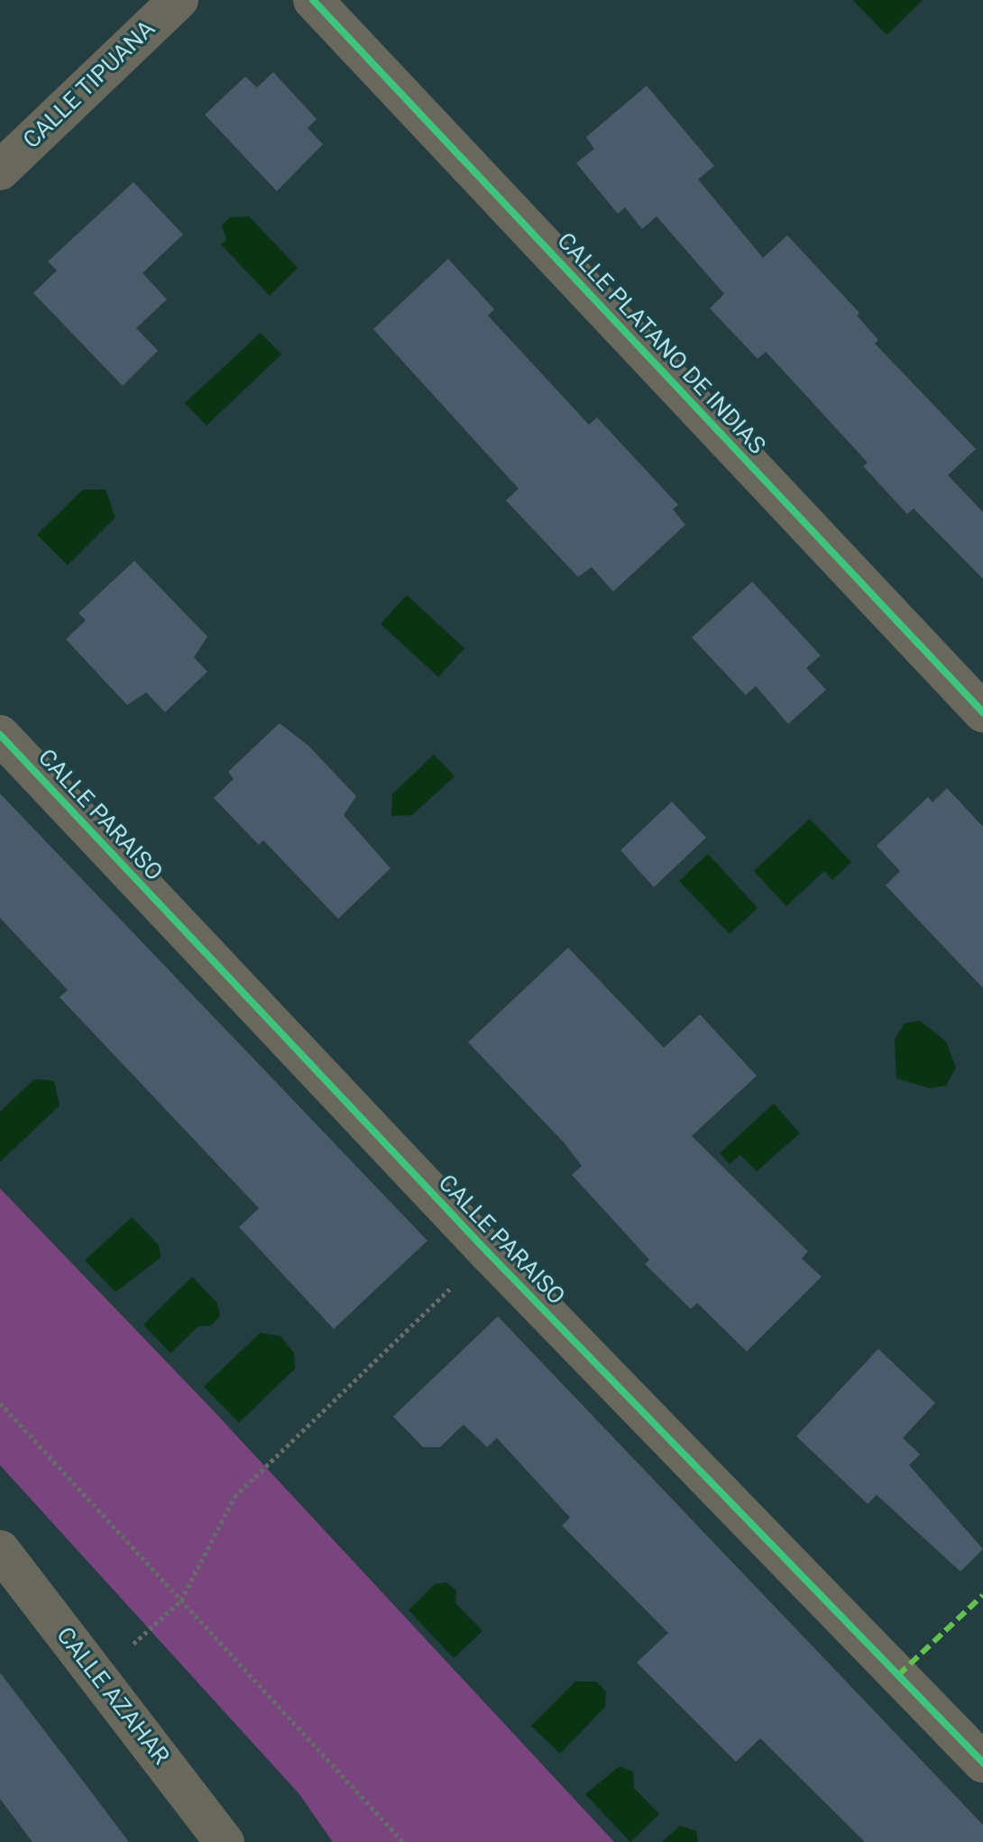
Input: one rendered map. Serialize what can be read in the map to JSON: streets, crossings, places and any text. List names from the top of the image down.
{
  "streets": {
    "street": [
      "CALLE TIPUANA",
      "CALLE PLATANO DE INDIAS",
      "CALLE PARAISO",
      "CALLE AZAHAR"
    ]
  }
}
